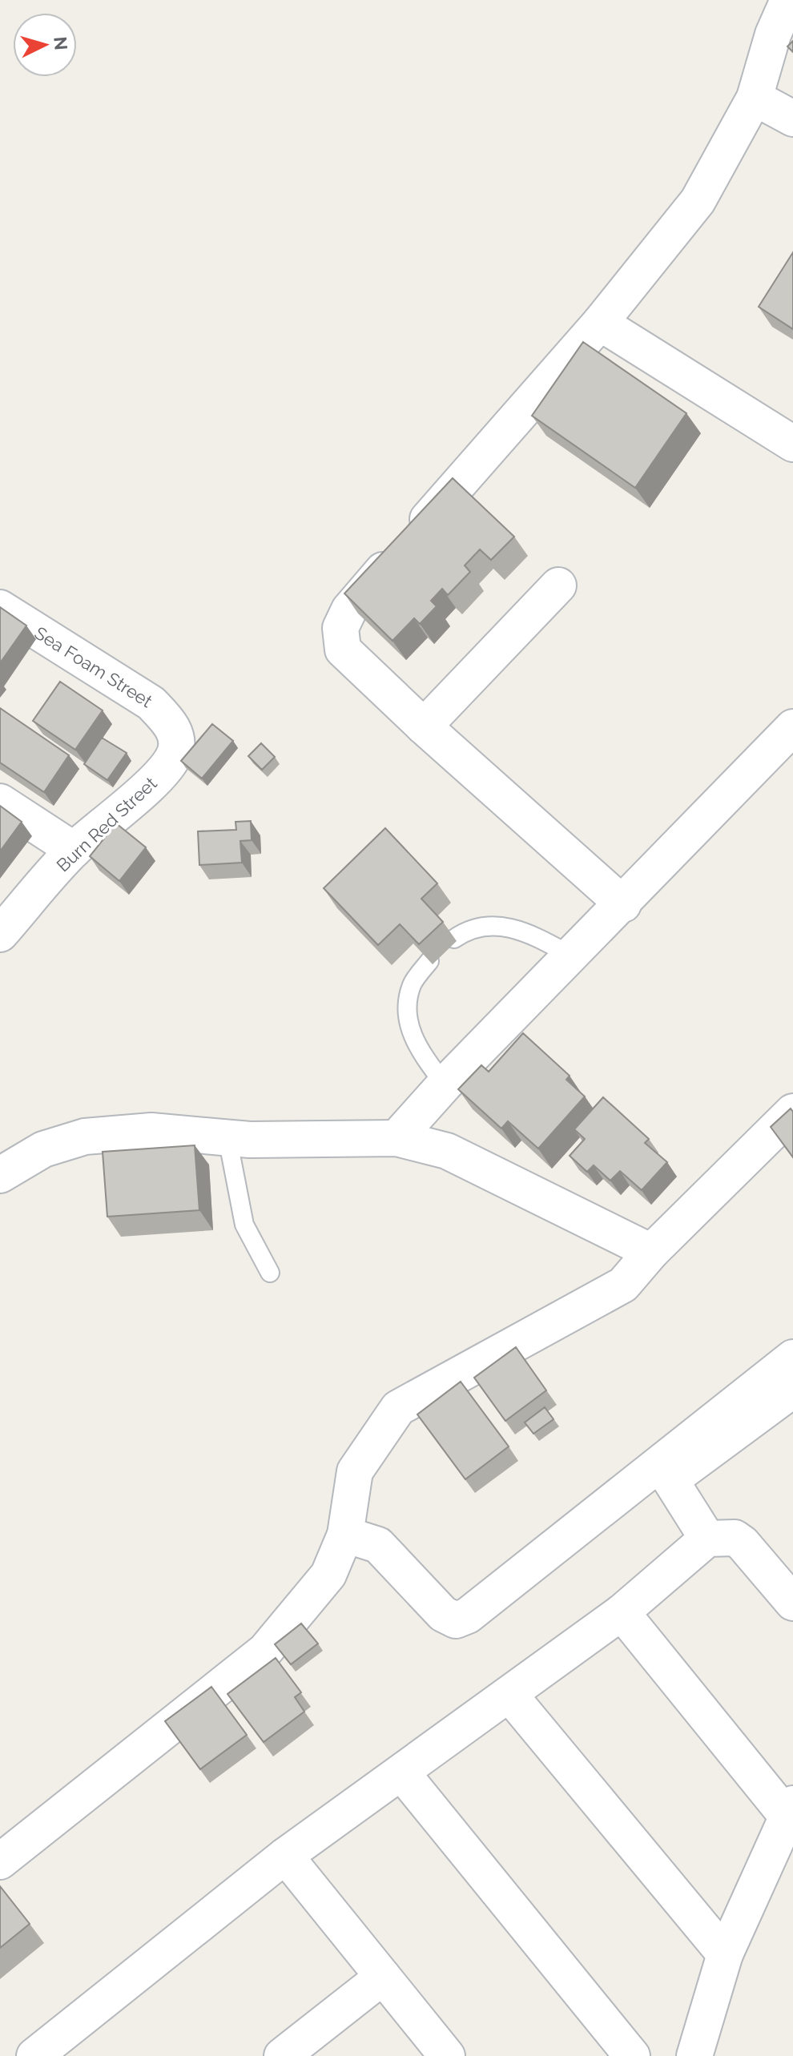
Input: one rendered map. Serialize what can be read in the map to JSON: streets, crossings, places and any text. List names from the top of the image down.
{
  "streets": {
    "street": ["Sea Foam Street", "Burn Red Street"]
  },
  "crossings": [
    ["Sea Foam Street", "Burn Red Street"]
  ],
  "north": "right"
}
